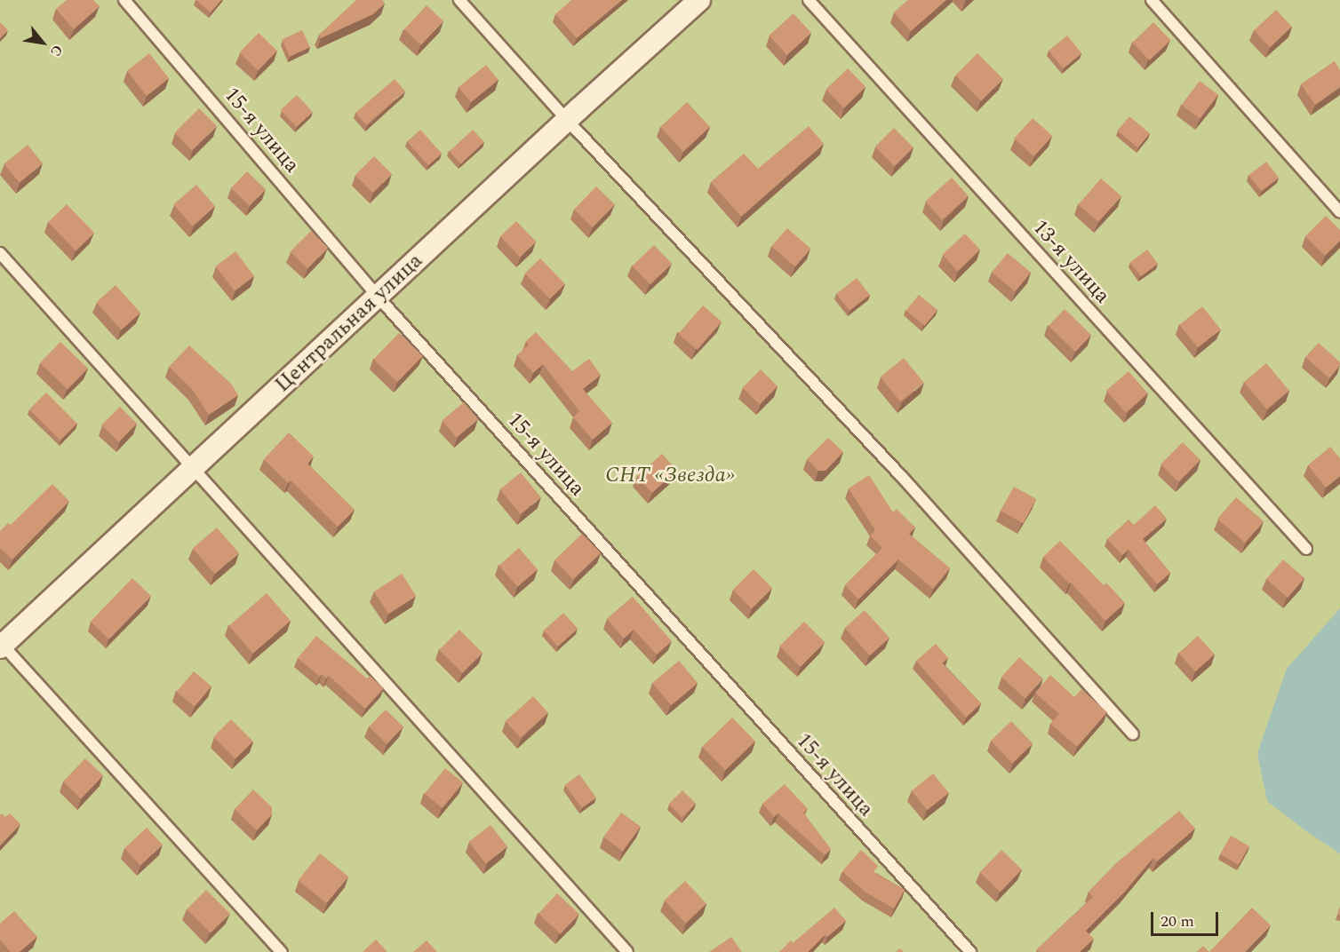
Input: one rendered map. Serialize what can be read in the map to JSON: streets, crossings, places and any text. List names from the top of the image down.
{
  "streets": {
    "street": ["Центральная улица"],
    "lane": ["15-я улица", "13-я улица"]
  },
  "crossings": [
    ["15-я улица", "Центральная улица"]
  ],
  "parks": ["СНТ «Звезда»"],
  "scale_bar": "20 m",
  "north": "bottom right"
}
